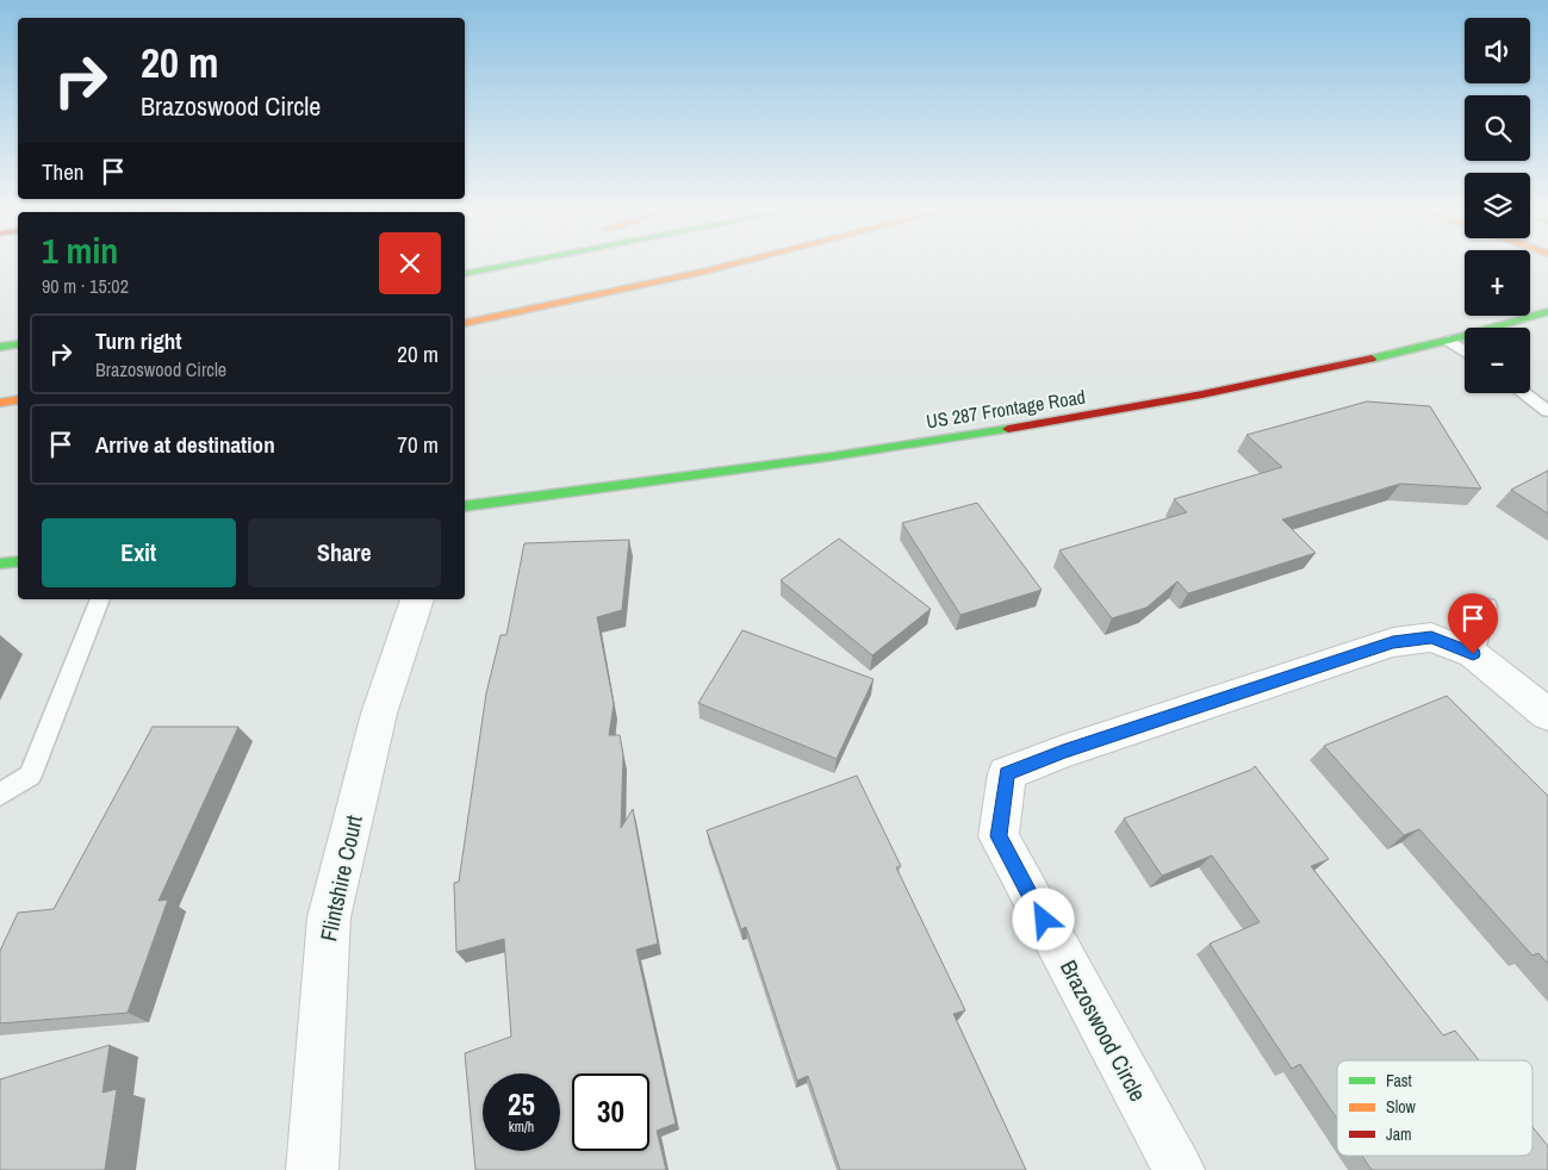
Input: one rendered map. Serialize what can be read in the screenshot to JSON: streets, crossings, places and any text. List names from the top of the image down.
{
  "streets": {
    "main road": ["US 287 Frontage Road"],
    "street": ["Flintshire Court", "Brazoswood Circle"]
  },
  "legend": ["Fast", "Slow", "Jam"],
  "page": {
    "map_buttons": ["+", "−"],
    "turn": ["20 m", "Brazoswood Circle"],
    "then": "Then",
    "heading": ["1 min", "90 m · 15:02"],
    "list": [
      {
        "name": "Turn right",
        "note": "Brazoswood Circle",
        "value": "20 m"
      },
      {
        "name": "Arrive at destination",
        "value": "70 m"
      }
    ],
    "buttons": ["Exit", "Share"],
    "speed": "25 km/h",
    "limit": "30"
  }
}
